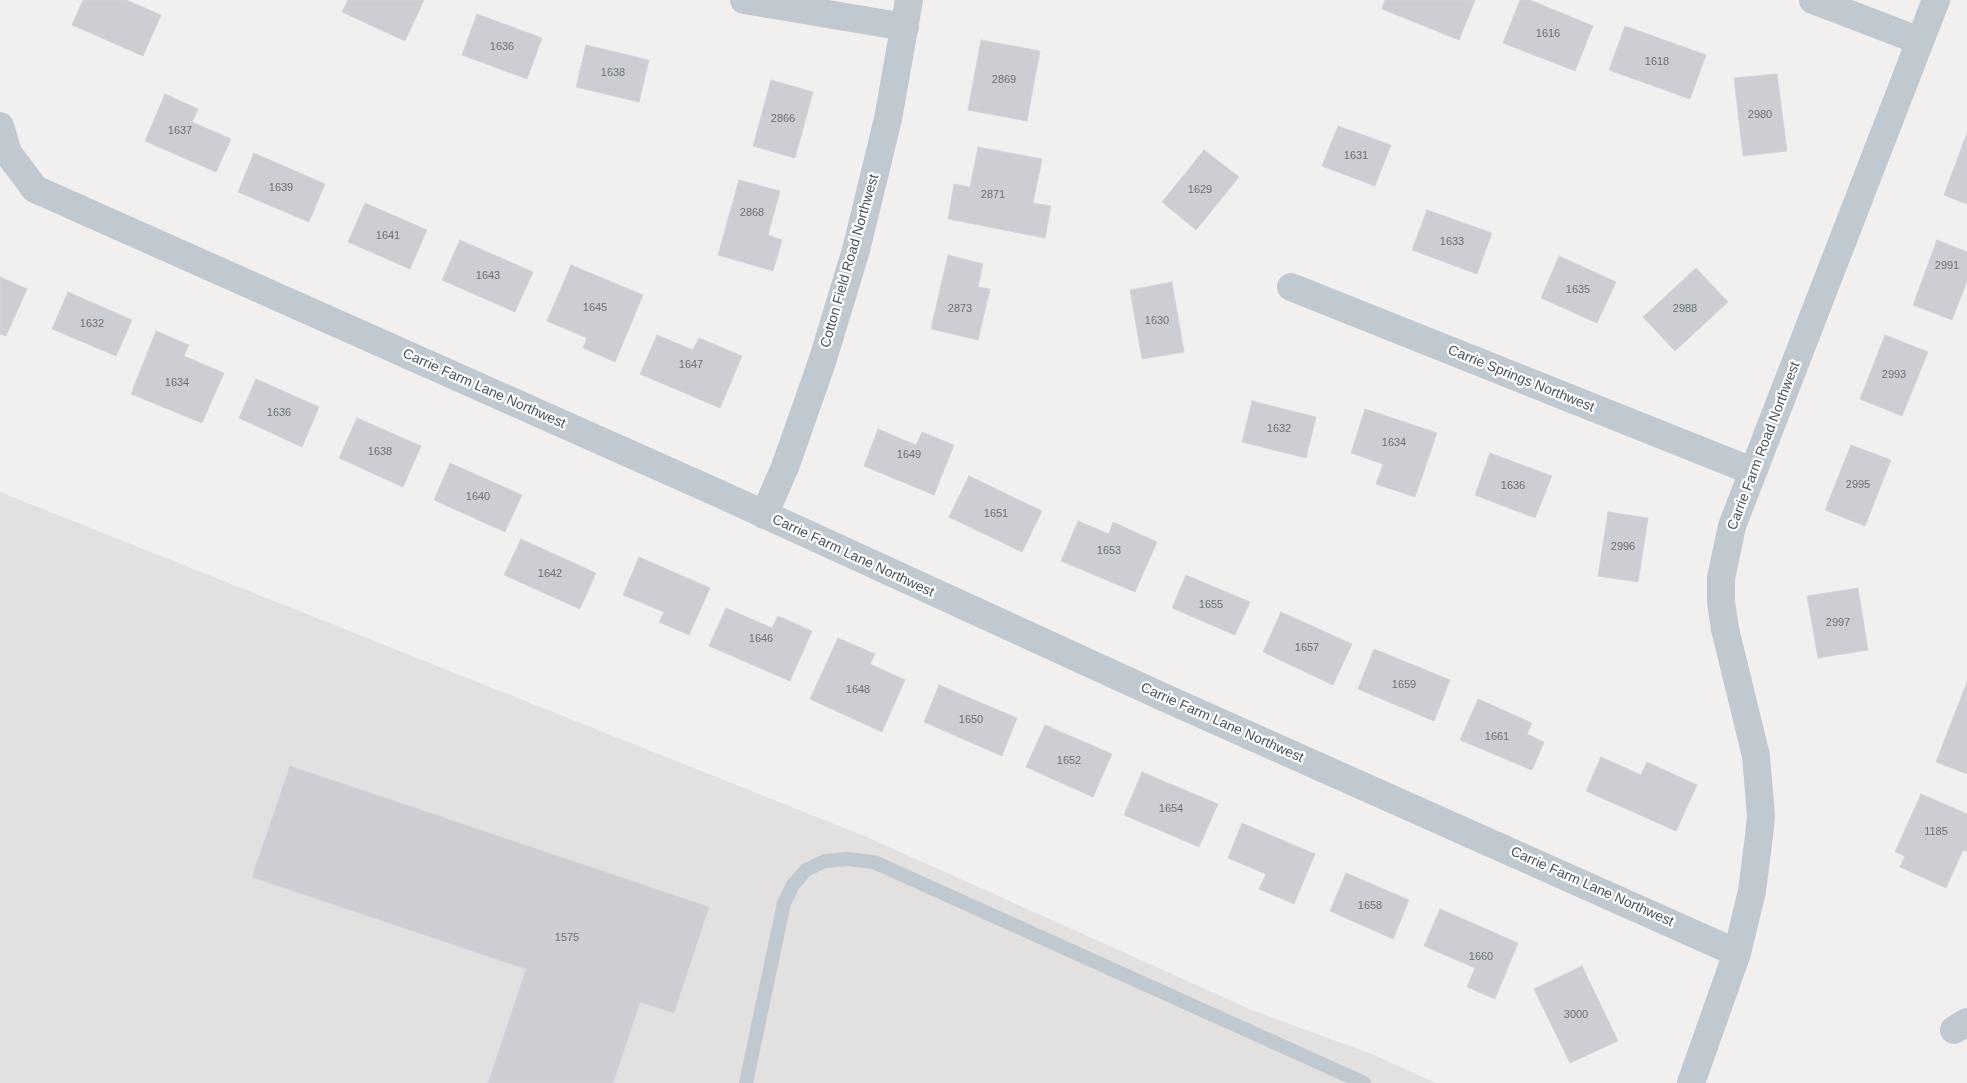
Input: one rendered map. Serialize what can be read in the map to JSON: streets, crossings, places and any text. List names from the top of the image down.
{
  "streets": {
    "street": [
      "Cotton Field Road Northwest",
      "Carrie Springs Northwest",
      "Carrie Farm Lane Northwest",
      "Carrie Farm Road Northwest"
    ]
  },
  "crossings": [
    ["Cotton Field Road Northwest", "Carrie Farm Lane Northwest"],
    ["Carrie Springs Northwest", "Carrie Farm Road Northwest"],
    ["Carrie Farm Lane Northwest", "Carrie Farm Road Northwest"]
  ],
  "house_numbers": [
    "1616",
    "1636",
    "1618",
    "1638",
    "2869",
    "2980",
    "2866",
    "1637",
    "1631",
    "1639",
    "1629",
    "2871",
    "2868",
    "1641",
    "1633",
    "2991",
    "1643",
    "1635",
    "1645",
    "2873",
    "2988",
    "1630",
    "1632",
    "1647",
    "2993",
    "1634",
    "1636",
    "1632",
    "1634",
    "1638",
    "1649",
    "2995",
    "1636",
    "1640",
    "1651",
    "2996",
    "1653",
    "1642",
    "1655",
    "2997",
    "1646",
    "1657",
    "1659",
    "1648",
    "1650",
    "1661",
    "1652",
    "1654",
    "1185",
    "1658",
    "1575",
    "1660",
    "3000"
  ]
}
